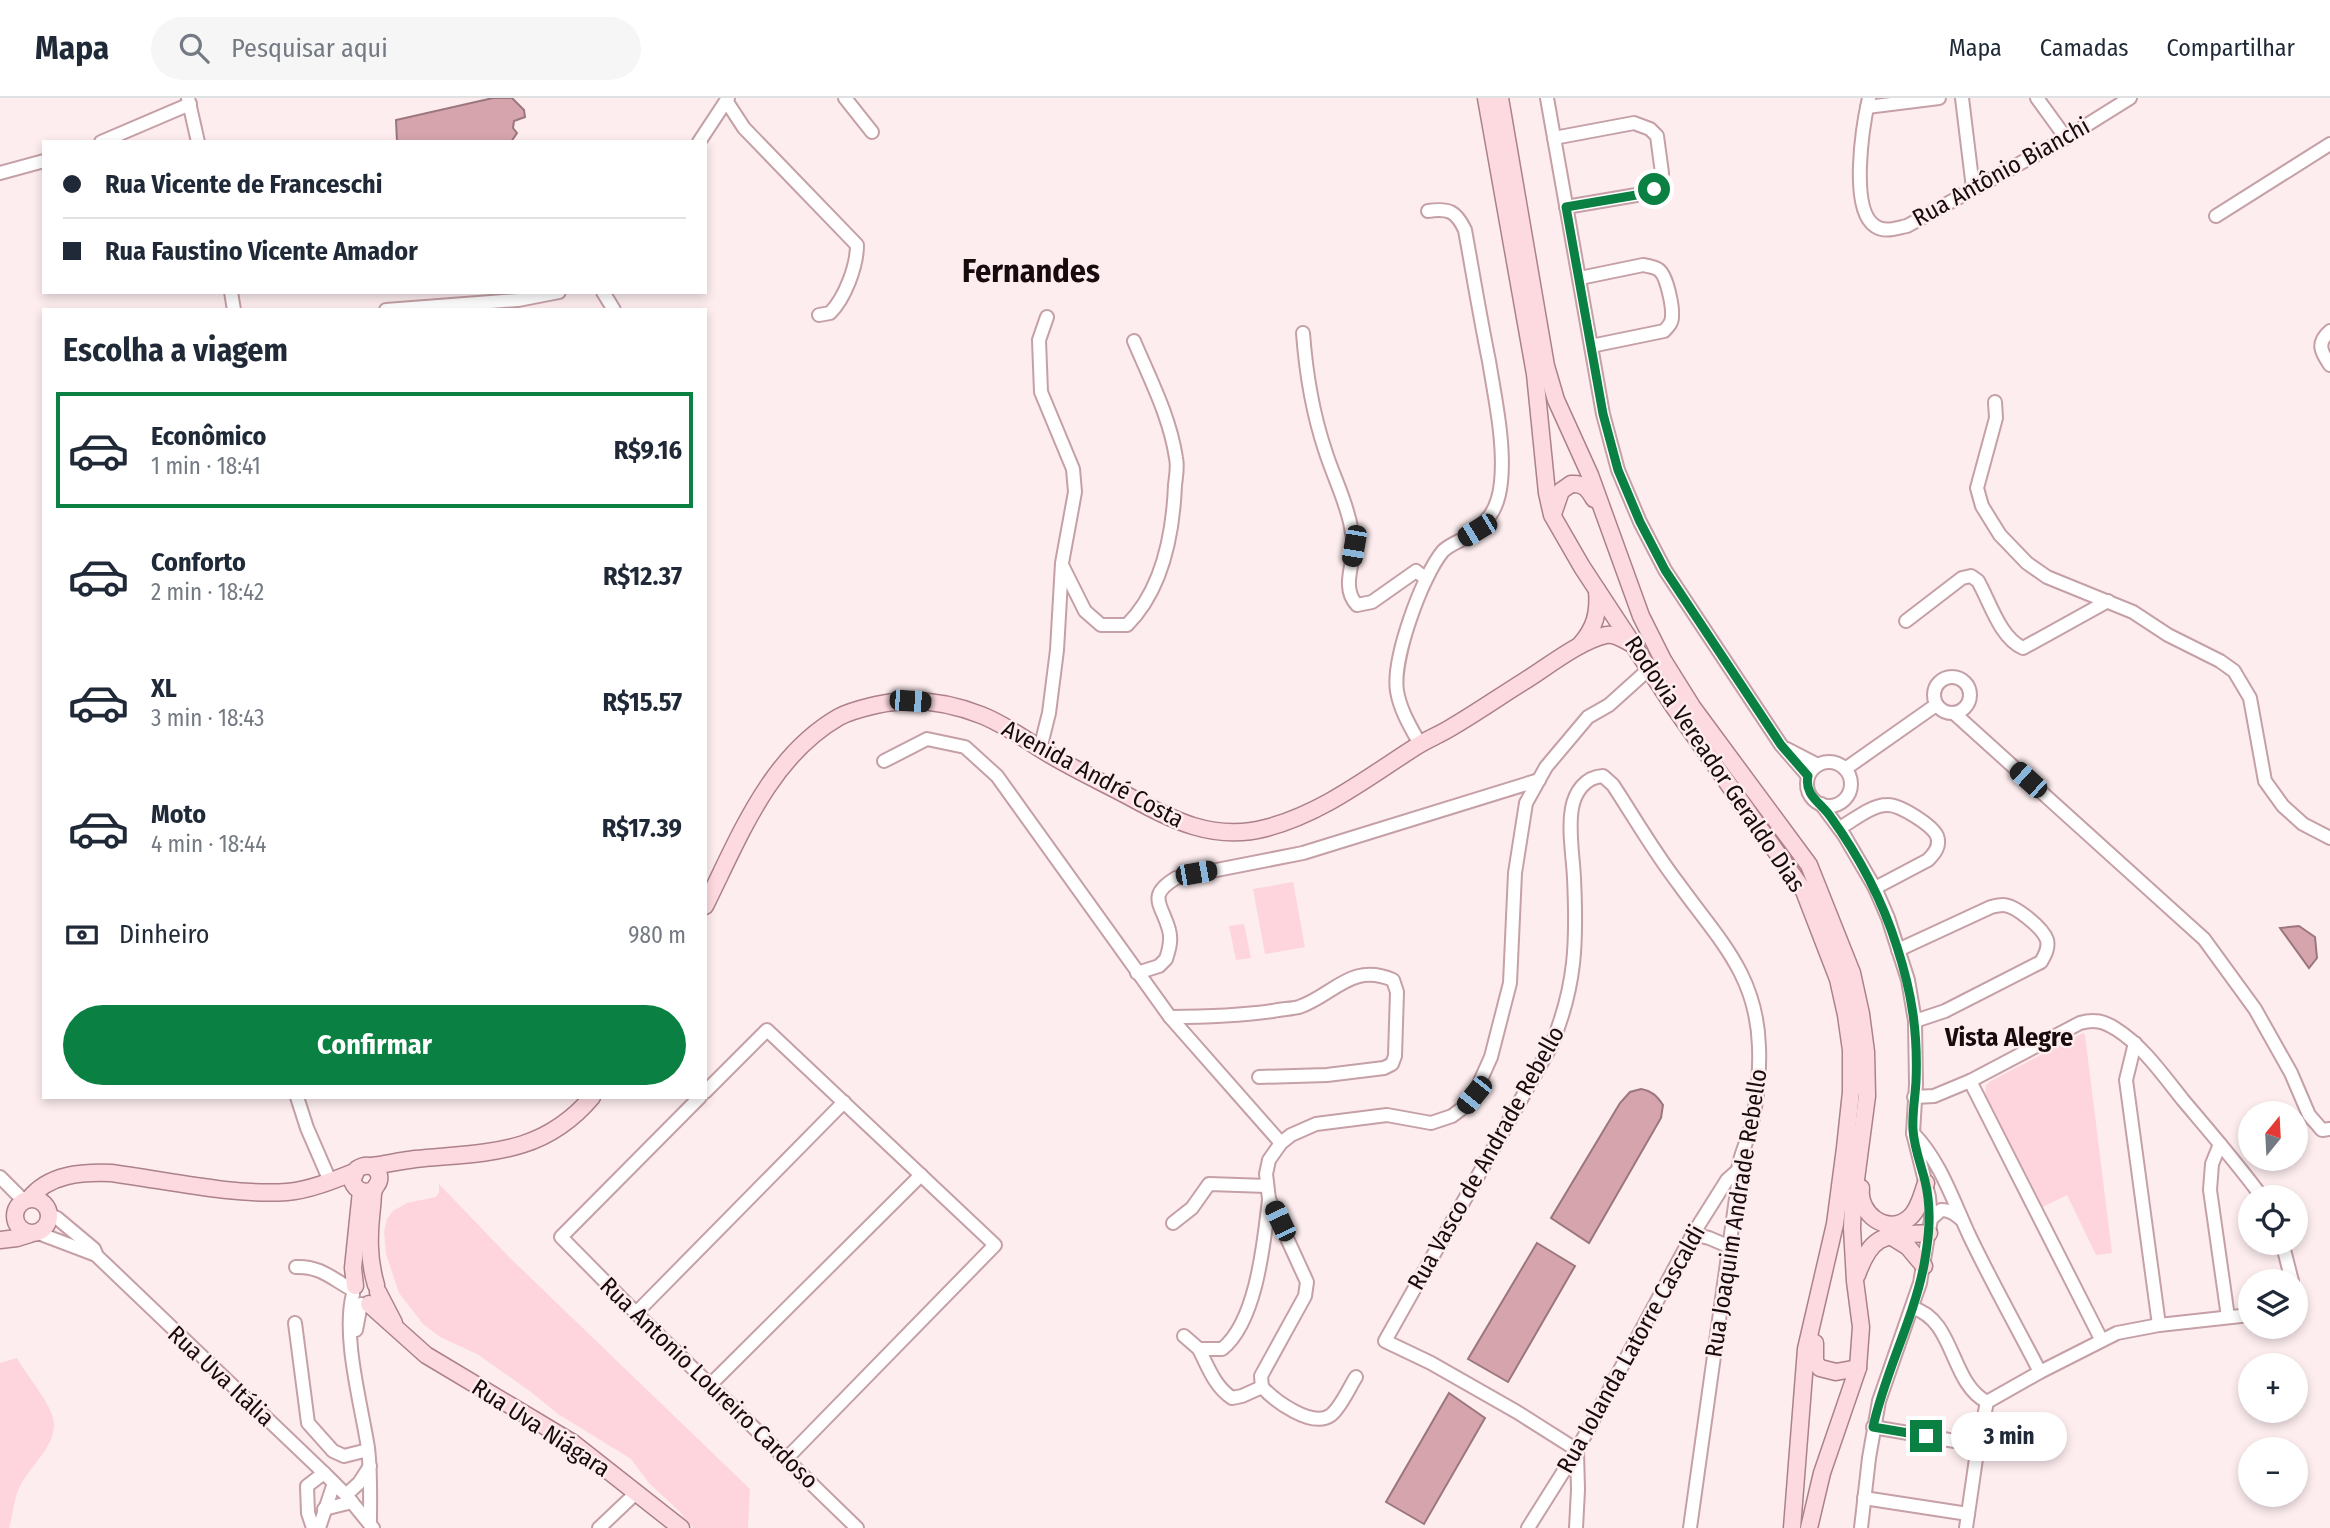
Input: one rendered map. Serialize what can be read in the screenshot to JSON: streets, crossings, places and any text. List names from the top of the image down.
{
  "streets": {
    "main road": ["Rodovia Vereador Geraldo Dias", "Avenida André Costa", "Rua Uva Niágara"],
    "street": [
      "Rua Antônio Bianchi",
      "Rua Vasco de Andrade Rebello",
      "Rua Joaquim Andrade Rebello",
      "Rua Iolanda Latorre Cascaldi",
      "Rua Uva Itália",
      "Rua Antonio Loureiro Cardoso"
    ]
  },
  "crossings": [
    ["Rodovia Vereador Geraldo Dias", "Avenida André Costa"],
    ["Rua Vasco de Andrade Rebello", "Rua Joaquim Andrade Rebello"],
    ["Rua Vasco de Andrade Rebello", "Rua Iolanda Latorre Cascaldi"],
    ["Rua Joaquim Andrade Rebello", "Rua Iolanda Latorre Cascaldi"],
    ["Rua Uva Itália", "Rua Uva Niágara"]
  ],
  "districts": ["Fernandes", "Vista Alegre"],
  "north": "top",
  "page": {
    "header": "Mapa",
    "search": "Pesquisar aqui",
    "nav": ["Mapa", "Camadas", "Compartilhar"],
    "banner": ["Rua Vicente de Franceschi", "Rua Faustino Vicente Amador"],
    "heading": "Escolha a viagem",
    "list": [
      {
        "name": "Econômico",
        "note": "1 min · 18:41",
        "value": "R$9.16"
      },
      {
        "name": "Conforto",
        "note": "2 min · 18:42",
        "value": "R$12.37"
      },
      {
        "name": "XL",
        "note": "3 min · 18:43",
        "value": "R$15.57"
      },
      {
        "name": "Moto",
        "note": "4 min · 18:44",
        "value": "R$17.39"
      }
    ],
    "pay": ["Dinheiro", "980 m"],
    "buttons": "Confirmar",
    "map_buttons": ["+", "−"],
    "bubble": "3 min"
  }
}
